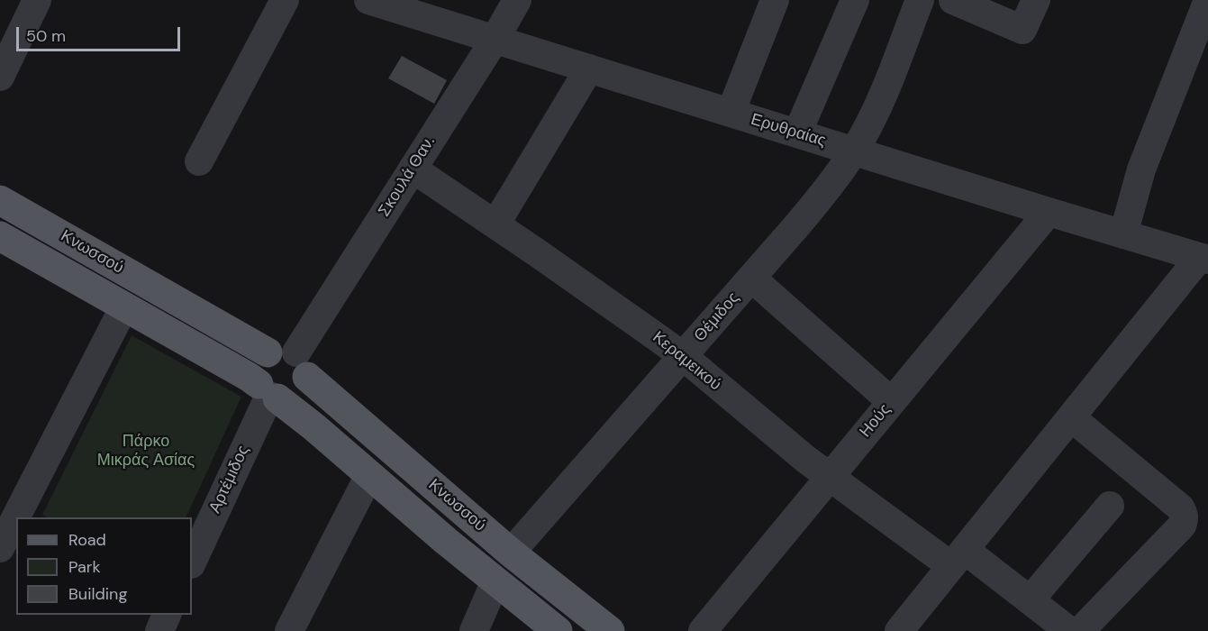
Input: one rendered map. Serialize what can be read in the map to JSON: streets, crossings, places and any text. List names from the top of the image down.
{
  "streets": {
    "main road": ["Κνωσσού"],
    "street": [
      "Ερυθραίας",
      "Σκουλά Θαν.",
      "Θέμιδος",
      "Κεραμεικού",
      "Ηούς",
      "Αρτέμιδος"
    ]
  },
  "crossings": [
    ["Ερυθραίας", "Σκουλά Θαν."],
    ["Ερυθραίας", "Θέμιδος"],
    ["Ερυθραίας", "Ηούς"],
    ["Σκουλά Θαν.", "Κνωσσού"],
    ["Σκουλά Θαν.", "Κεραμεικού"],
    ["Σκουλά Θαν.", "Αρτέμιδος"],
    ["Κνωσσού", "Θέμιδος"],
    ["Κνωσσού", "Αρτέμιδος"],
    ["Θέμιδος", "Κεραμεικού"],
    ["Κεραμεικού", "Ηούς"]
  ],
  "parks": ["Πάρκο Μικράς Ασίας"],
  "legend": ["Road", "Park", "Building"],
  "scale_bar": "50 m"
}
